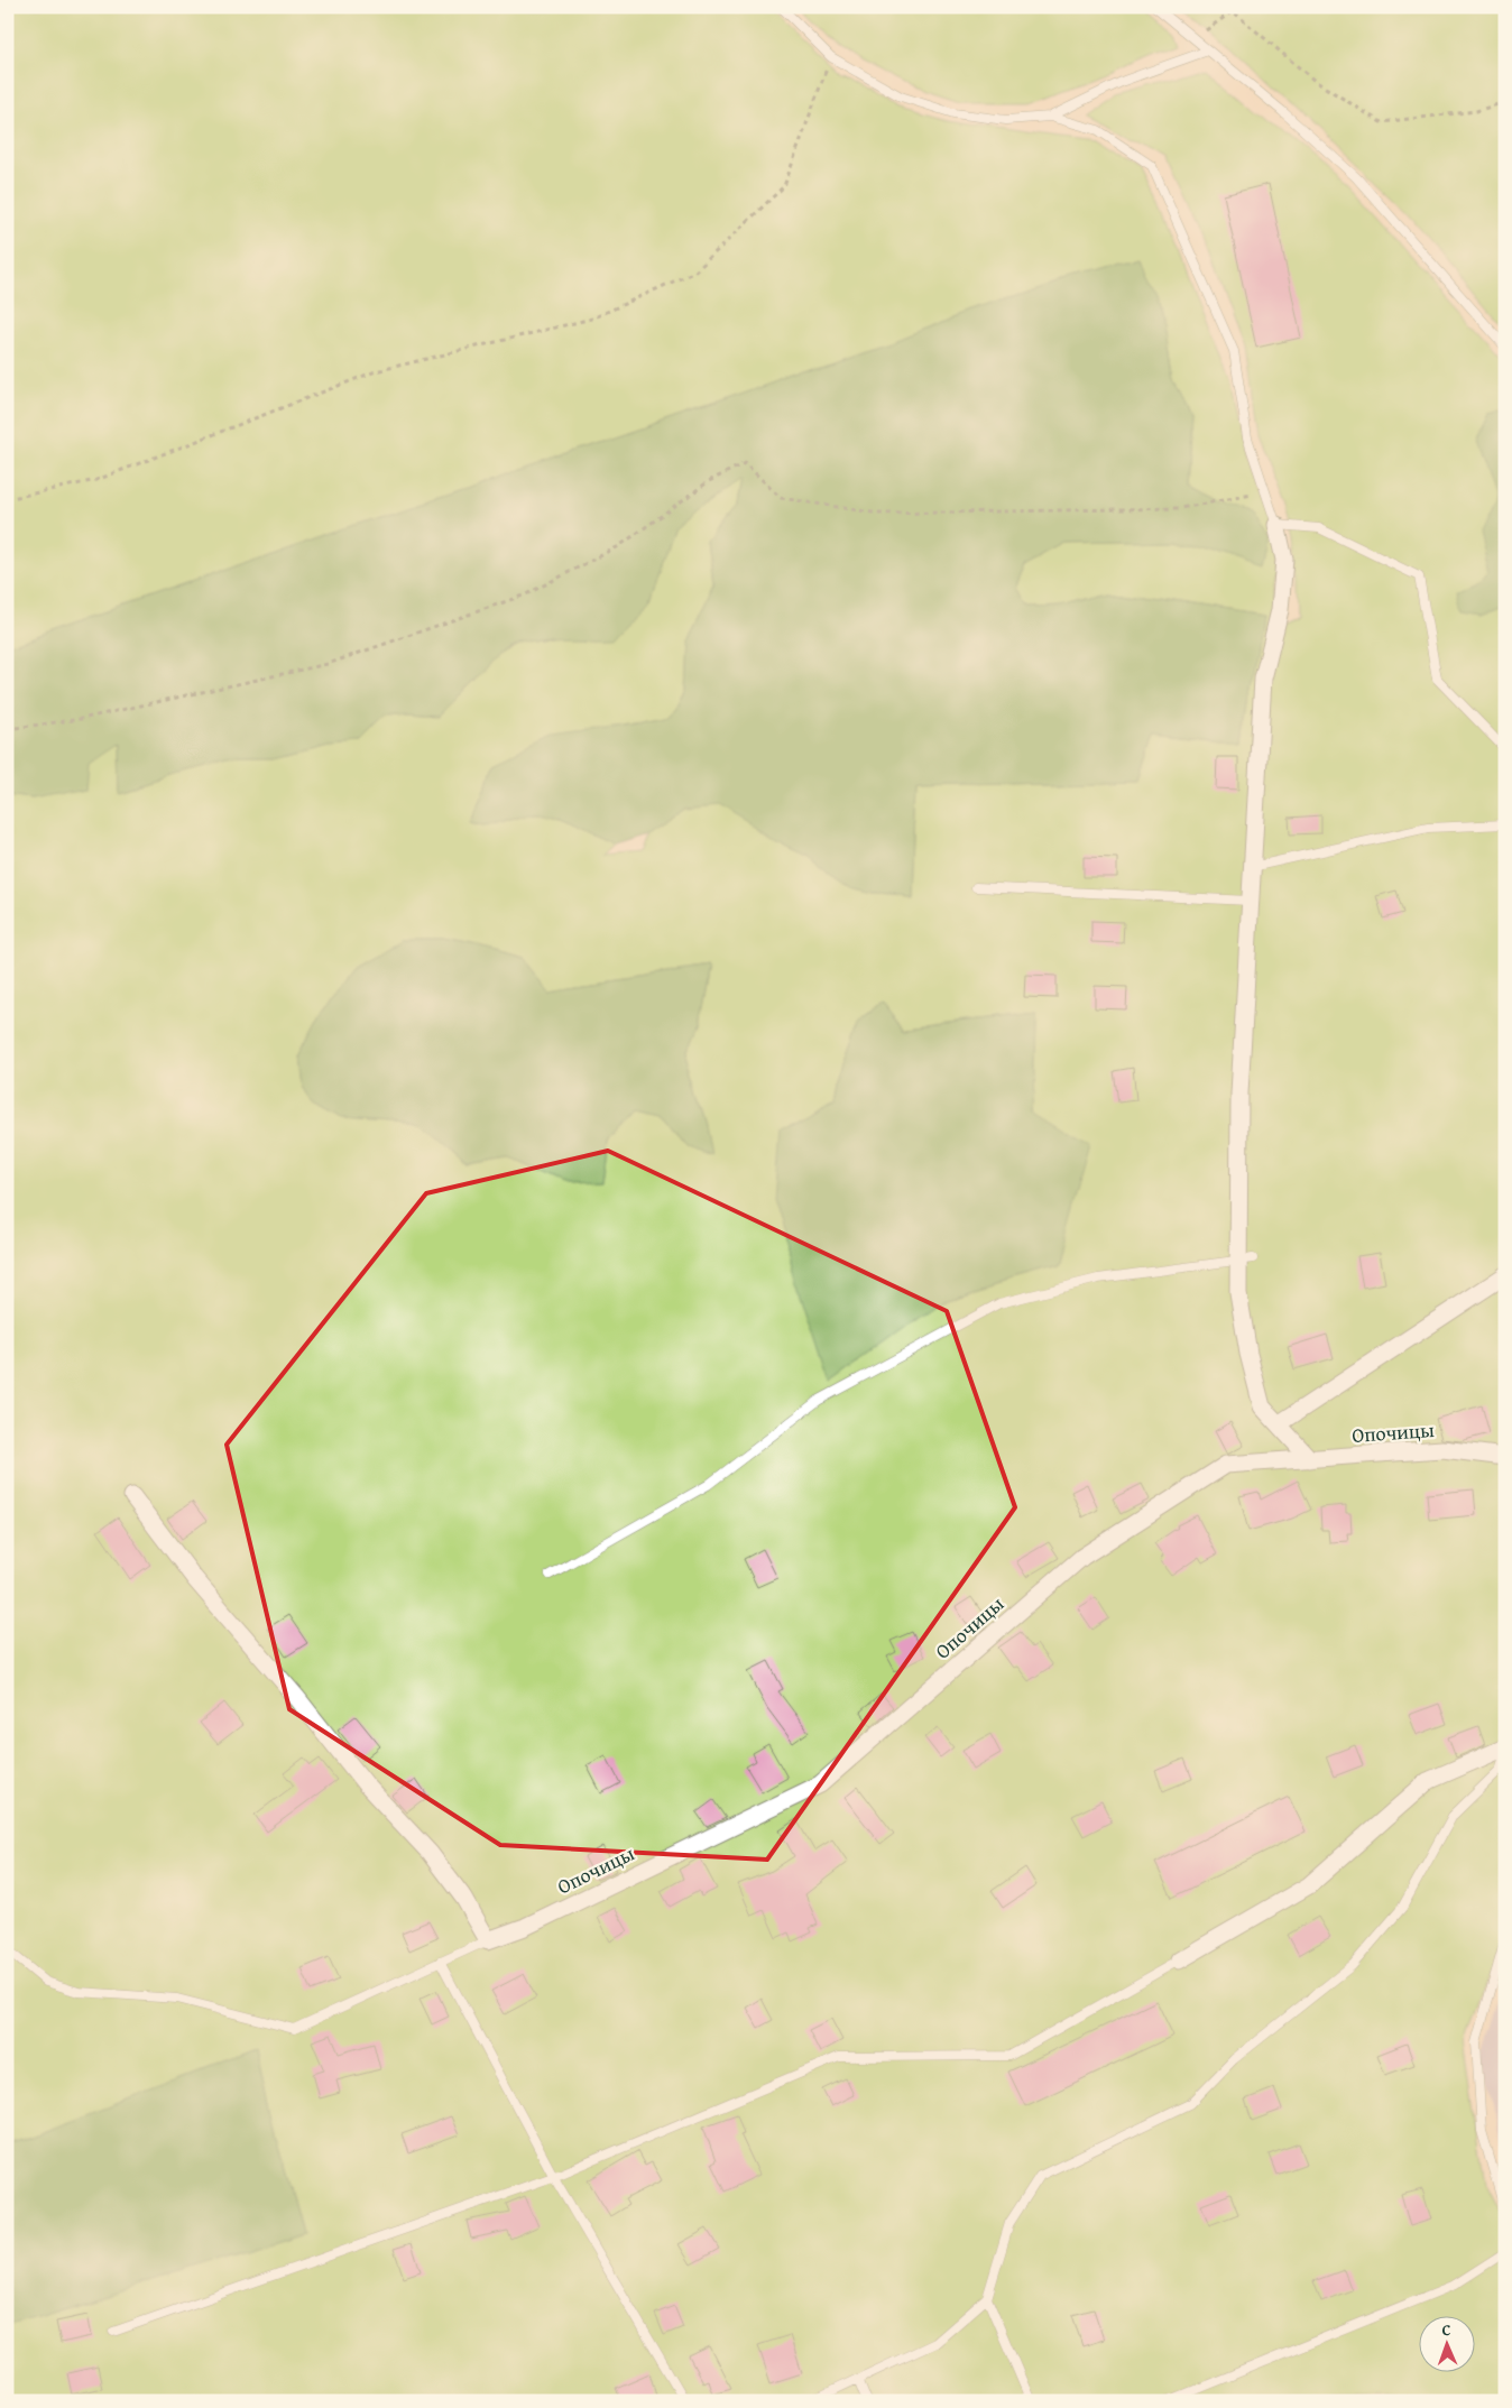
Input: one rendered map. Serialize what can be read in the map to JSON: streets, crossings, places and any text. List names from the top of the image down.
{
  "streets": {
    "street": ["Опочицы"]
  },
  "north": "top"
}
